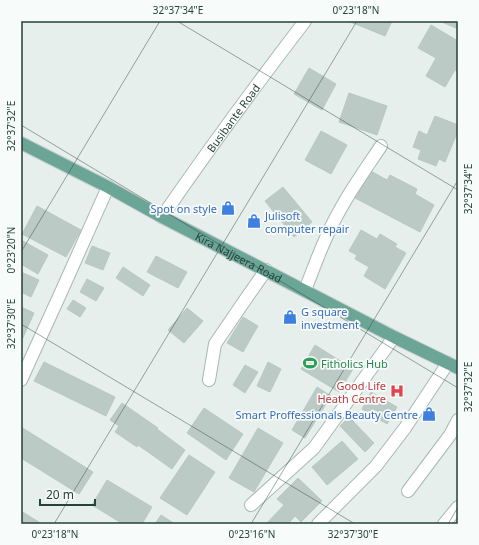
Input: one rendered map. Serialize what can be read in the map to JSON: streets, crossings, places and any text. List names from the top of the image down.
{
  "streets": {
    "main road": ["Kira Najjeera Road"],
    "street": ["Busibante Road"]
  },
  "crossings": [
    ["Busibante Road", "Kira Najjeera Road"]
  ],
  "places": {
    "shop": [
      "Spot on style",
      "Julisoft computer repair",
      "G square investment",
      "Smart Proffessionals Beauty Centre"
    ],
    "sports": ["Fitholics Hub"],
    "hospital": ["Good Life Heath Centre"]
  },
  "scale_bar": "20 m",
  "coordinates": [
    "32°37'34\"E",
    "0°23'18\"N",
    "32°37'32\"E",
    "0°23'20\"N",
    "32°37'30\"E",
    "0°23'16\"N"
  ]
}
